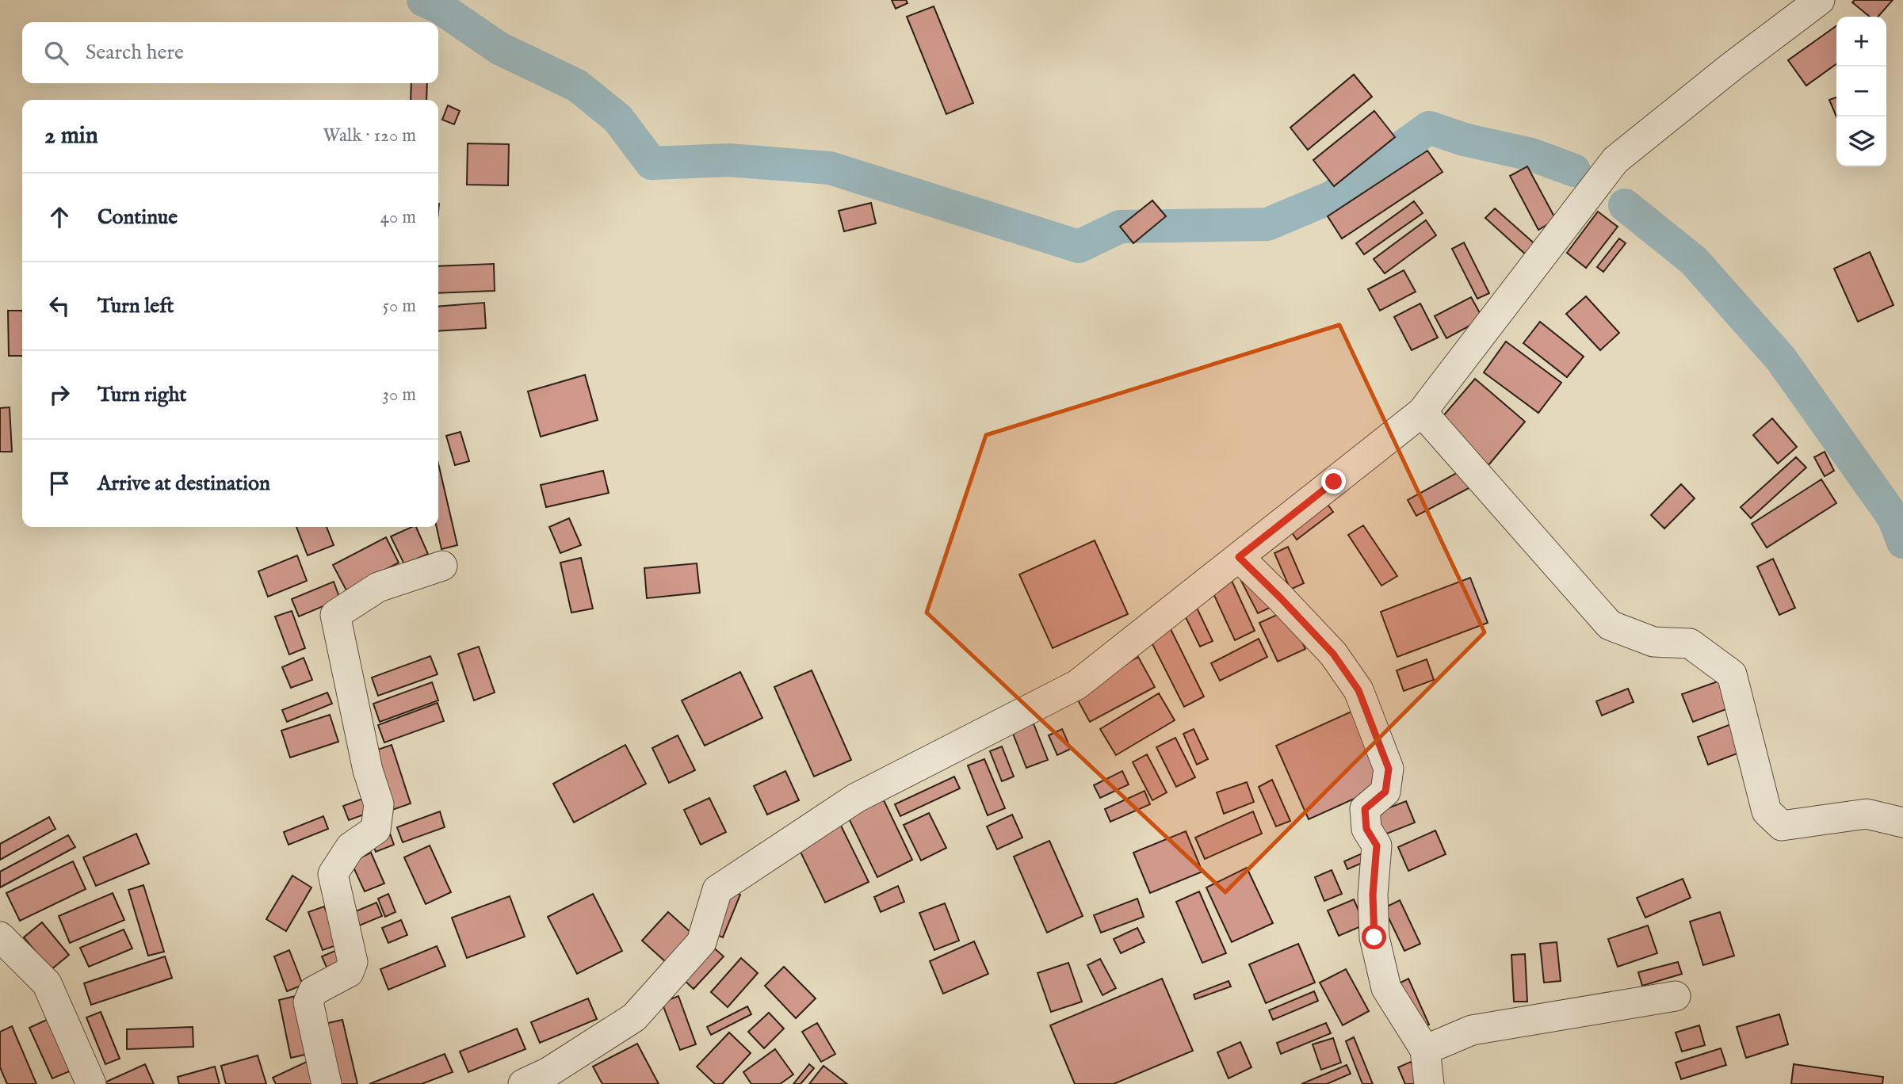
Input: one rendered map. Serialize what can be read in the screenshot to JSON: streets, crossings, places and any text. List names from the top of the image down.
{
  "page": {
    "map_buttons": ["+", "−"],
    "search": "Search here",
    "heading": ["2 min", "Walk · 120 m"],
    "list": [
      ["Continue", "40 m"],
      ["Turn left", "50 m"],
      ["Turn right", "30 m"],
      "Arrive at destination"
    ]
  }
}
